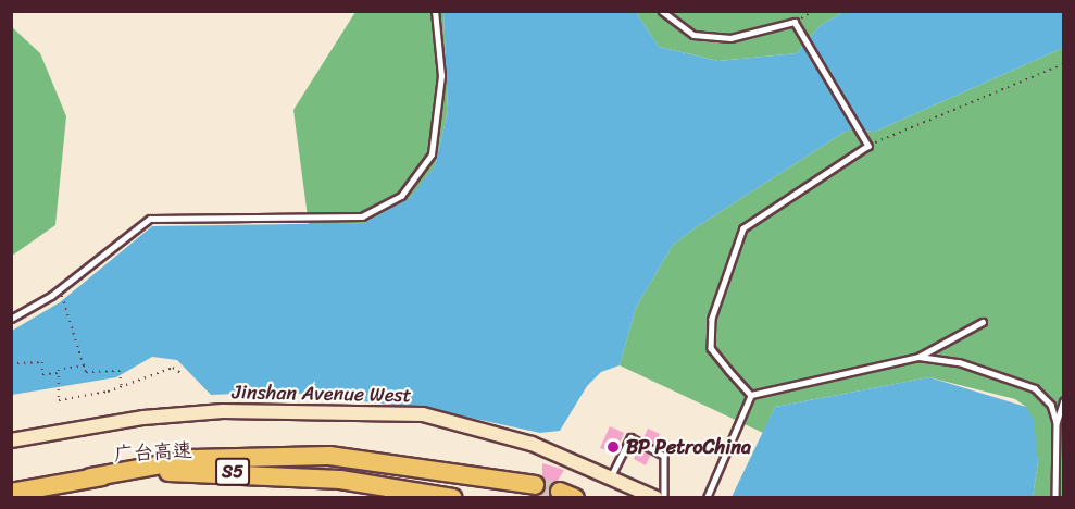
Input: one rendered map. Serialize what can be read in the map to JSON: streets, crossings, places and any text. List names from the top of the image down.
{
  "streets": {
    "highway": ["广台高速", "S5"],
    "main road": ["Jinshan Avenue West"]
  },
  "places": ["BP PetroChina"]
}
